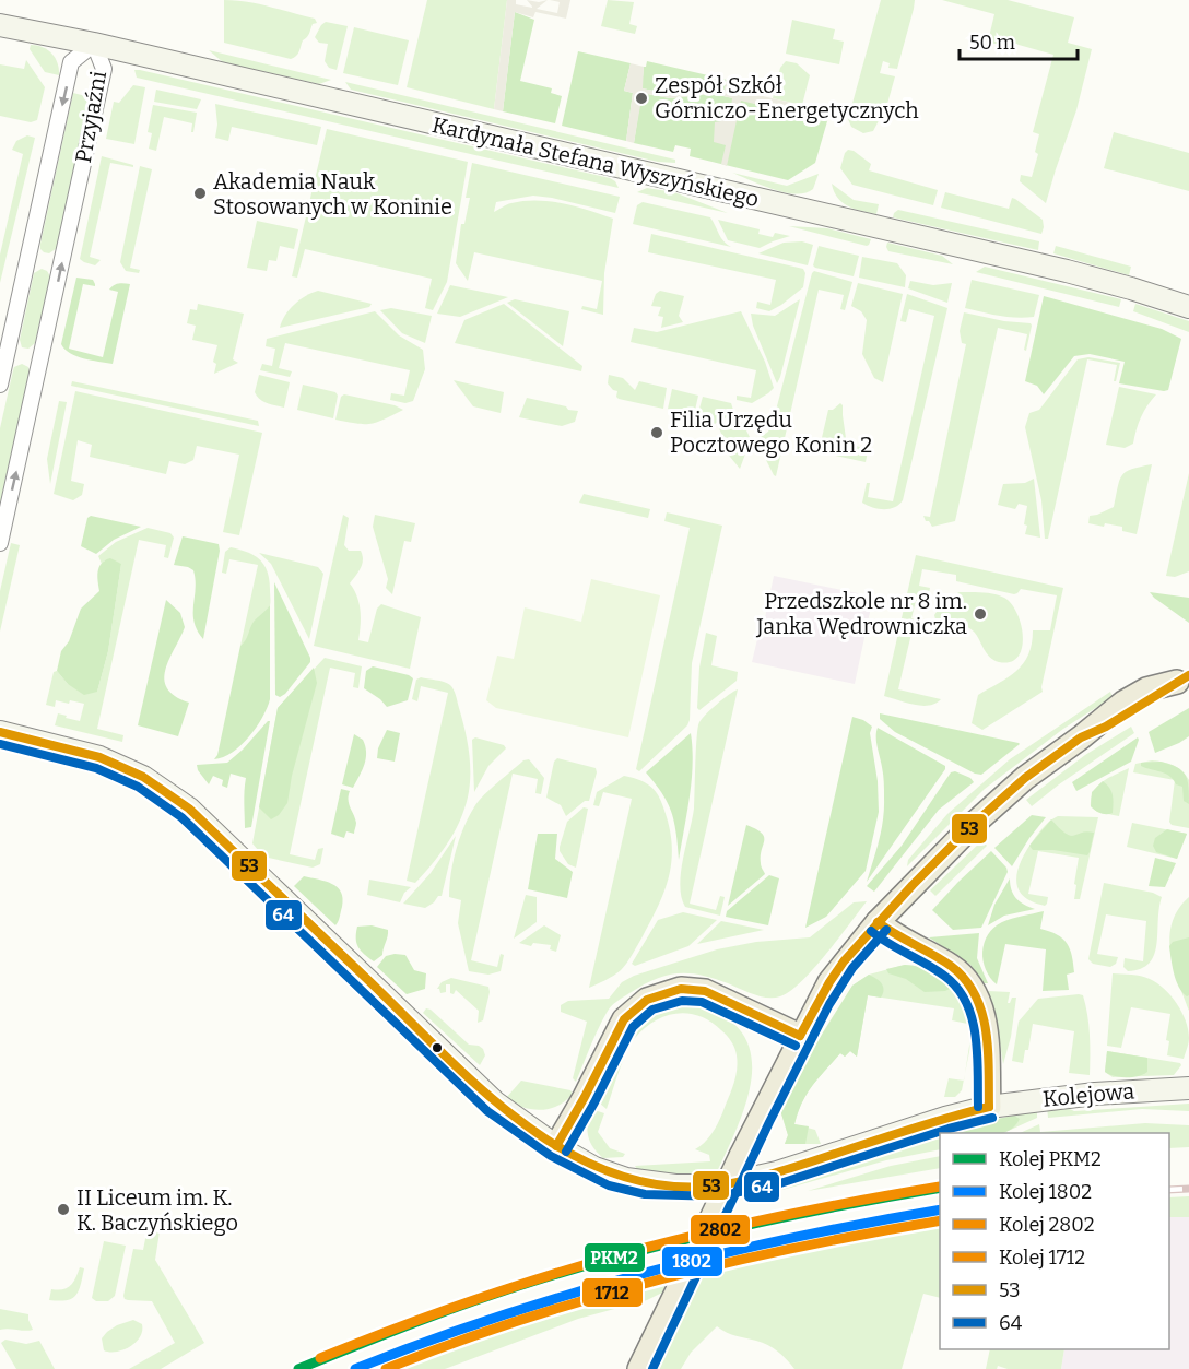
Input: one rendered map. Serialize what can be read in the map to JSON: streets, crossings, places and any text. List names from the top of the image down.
{
  "streets": {
    "street": ["Przyjaźni", "Kardynała Stefana Wyszyńskiego", "Kolejowa"]
  },
  "crossings": [
    ["Przyjaźni", "Kardynała Stefana Wyszyńskiego"]
  ],
  "places": [
    "Zespół Szkół Górniczo-Energetycznych",
    "Akademia Nauk Stosowanych w Koninie",
    "Filia Urzędu Pocztowego Konin 2",
    "Przedszkole nr 8 im. Janka Wędrowniczka",
    "II Liceum im. K. K. Baczyńskiego"
  ],
  "lines": [
    "transit line 53",
    "transit line 64",
    "rail line 2802",
    "rail line PKM2",
    "rail line 1802",
    "rail line 1712"
  ],
  "legend": [
    "Kolej PKM2",
    "Kolej 1802",
    "Kolej 2802",
    "Kolej 1712",
    "53",
    "64"
  ],
  "scale_bar": "50 m"
}
